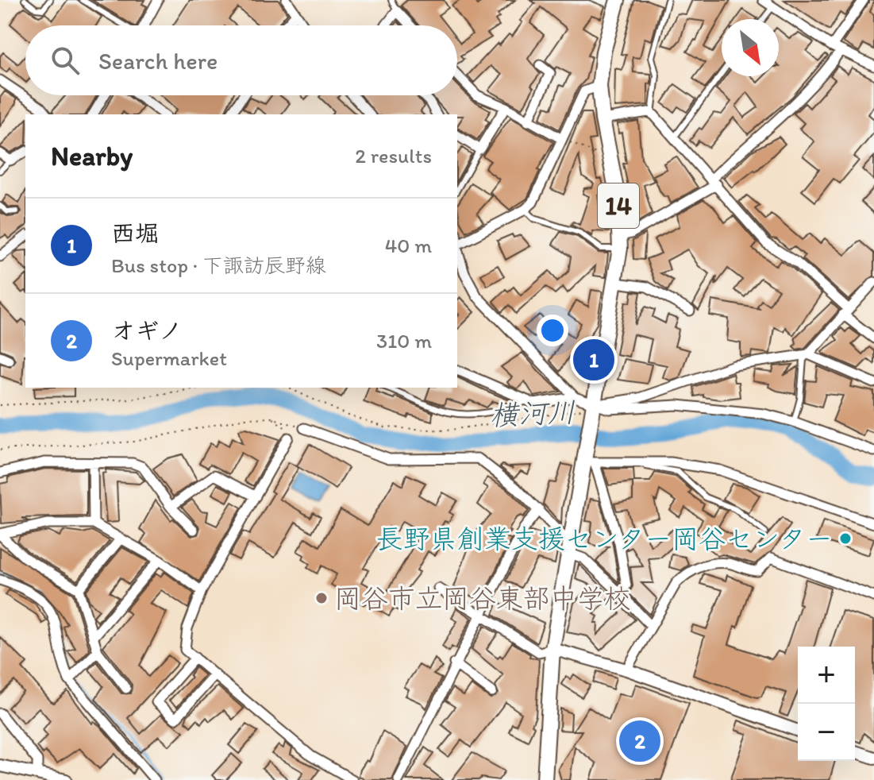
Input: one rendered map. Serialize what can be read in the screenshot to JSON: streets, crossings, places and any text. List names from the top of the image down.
{
  "streets": {
    "main road": ["14"]
  },
  "water": ["横河川"],
  "places": ["長野県創業支援センター岡谷センター", "岡谷市立岡谷東部中学校"],
  "north": "bottom right",
  "page": {
    "search": "Search here",
    "heading": ["Nearby", "2 results"],
    "list": [
      {
        "mark": "1",
        "name": "西堀",
        "note": "Bus stop · 下諏訪辰野線",
        "value": "40 m"
      },
      {
        "mark": "2",
        "name": "オギノ",
        "note": "Supermarket",
        "value": "310 m"
      }
    ],
    "pins": ["1", "2"],
    "map_buttons": ["+", "−"]
  }
}
